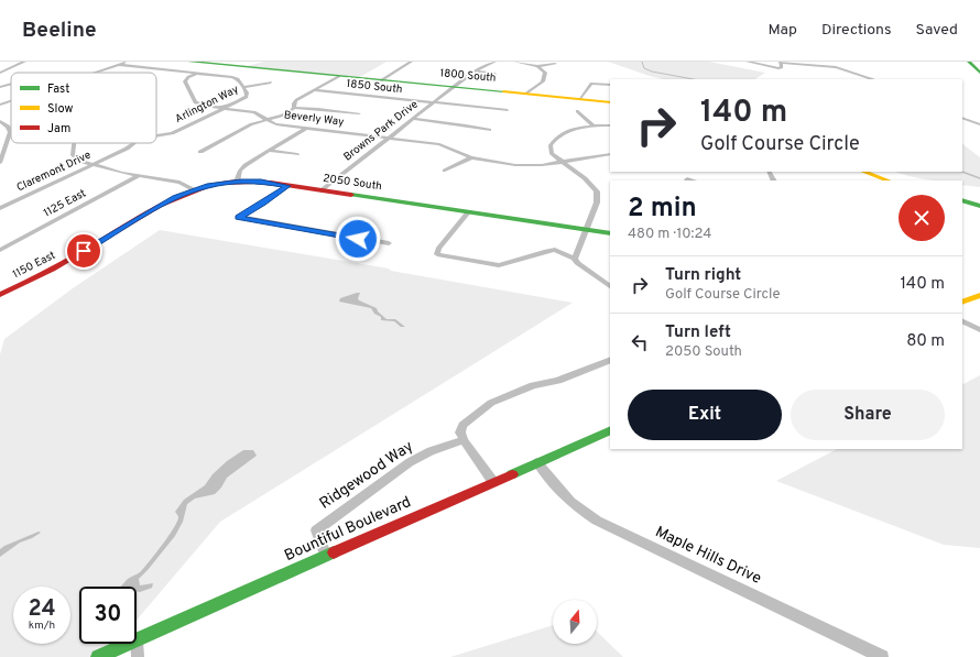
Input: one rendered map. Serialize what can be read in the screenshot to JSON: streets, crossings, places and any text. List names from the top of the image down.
{
  "streets": {
    "main road": [
      "1800 South",
      "2050 South",
      "1150 East",
      "Bountiful Boulevard"
    ],
    "street": [
      "1850 South",
      "Arlington Way",
      "Beverly Way",
      "Browns Park Drive",
      "Claremont Drive",
      "1125 East",
      "Ridgewood Way",
      "Maple Hills Drive"
    ]
  },
  "crossings": [
    ["1800 South", "Browns Park Drive"],
    ["1850 South", "Browns Park Drive"],
    ["Arlington Way", "Beverly Way"],
    ["Beverly Way", "Browns Park Drive"],
    ["Browns Park Drive", "2050 South"],
    ["2050 South", "1150 East"],
    ["Ridgewood Way", "Bountiful Boulevard"],
    ["Bountiful Boulevard", "Maple Hills Drive"]
  ],
  "legend": ["Fast", "Slow", "Jam"],
  "north": "top",
  "page": {
    "header": "Beeline",
    "nav": ["Map", "Directions", "Saved"],
    "turn": ["140 m", "Golf Course Circle"],
    "heading": ["2 min", "480 m · 10:24"],
    "list": [
      {
        "name": "Turn right",
        "note": "Golf Course Circle",
        "value": "140 m"
      },
      {
        "name": "Turn left",
        "note": "2050 South",
        "value": "80 m"
      }
    ],
    "buttons": ["Exit", "Share"],
    "speed": "24 km/h",
    "limit": "30"
  }
}
